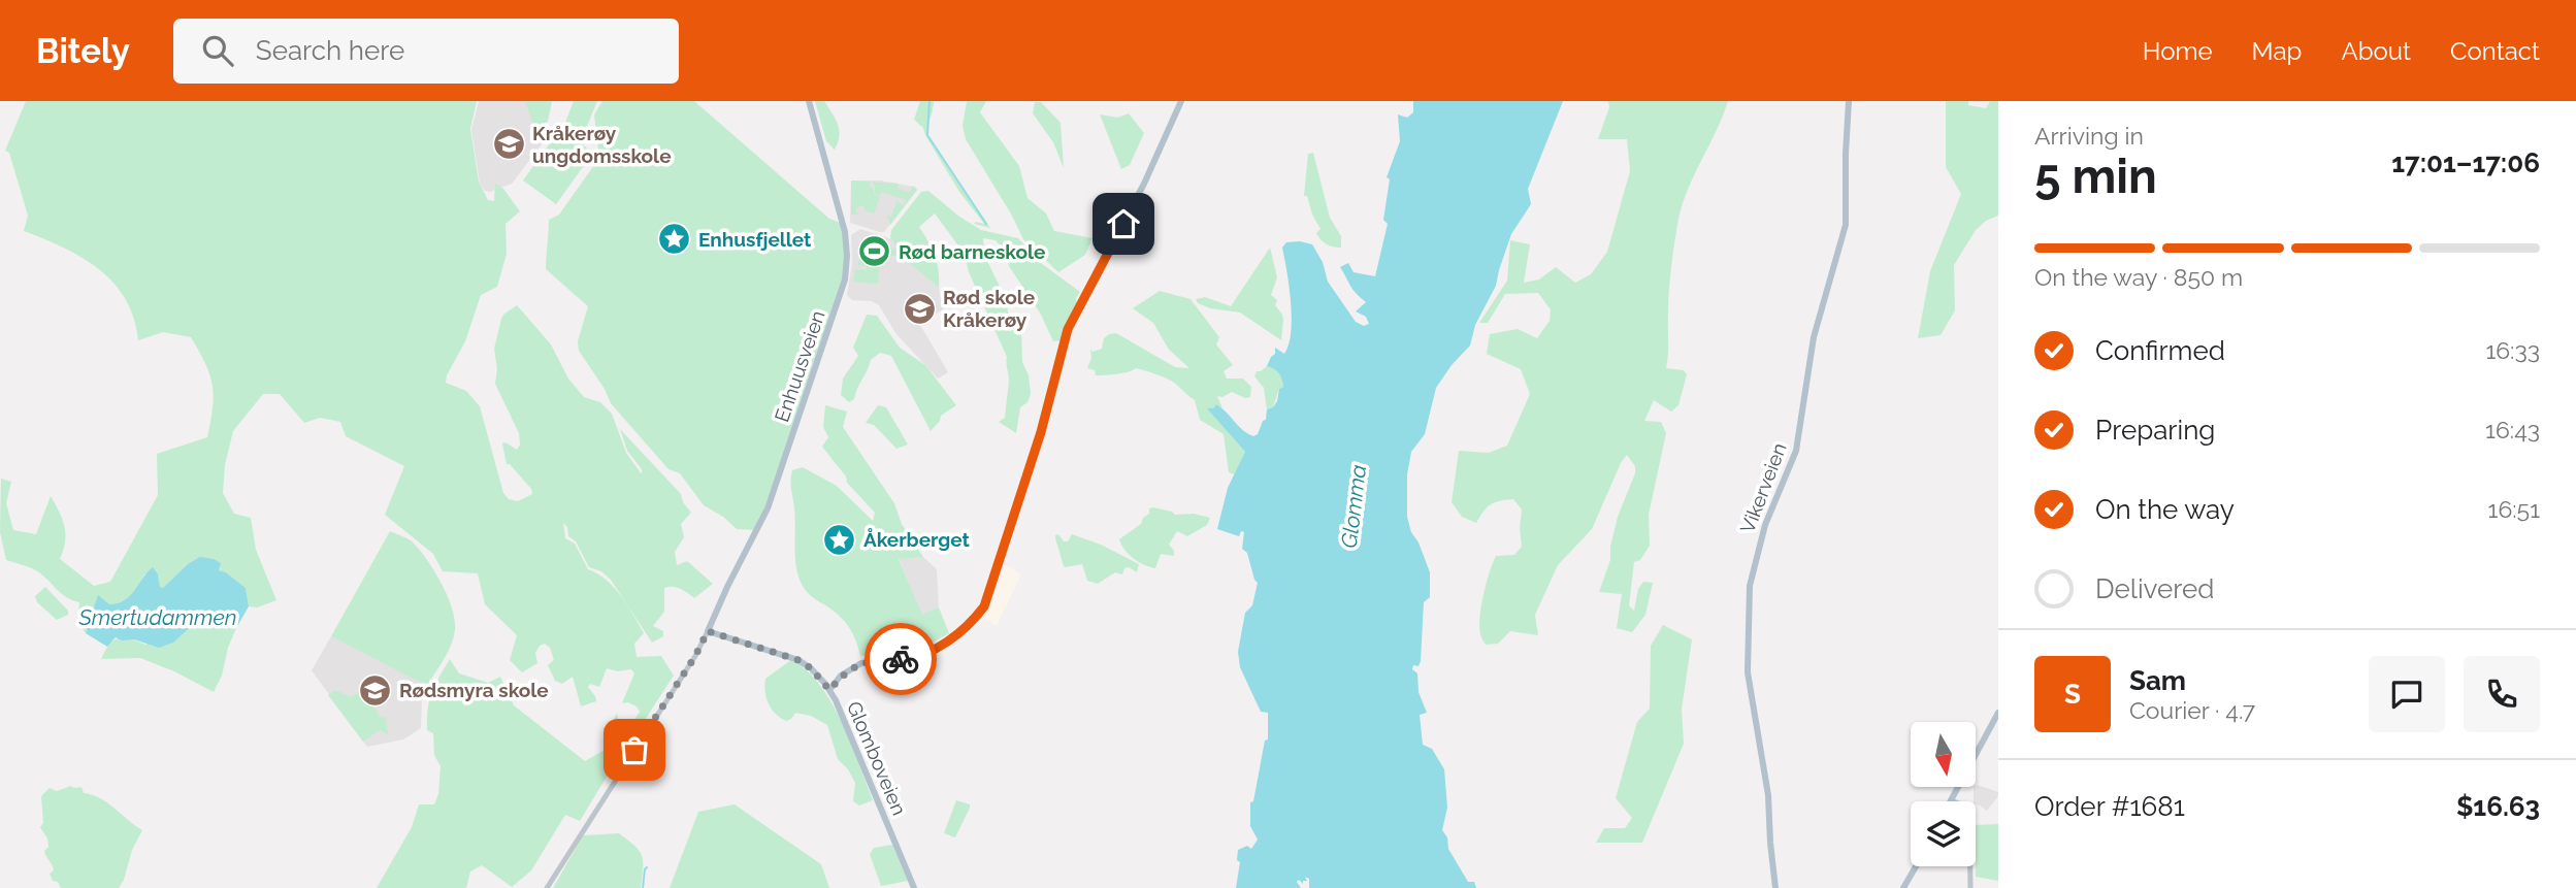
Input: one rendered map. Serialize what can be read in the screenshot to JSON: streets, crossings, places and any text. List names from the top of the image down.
{
  "streets": {
    "main road": ["Enhuusveien", "Vikerveien", "Glomboveien"]
  },
  "crossings": [
    ["Enhuusveien", "Glomboveien"]
  ],
  "water": ["Glomma", "Smertudammen"],
  "places": {
    "school or university": ["Kråkerøy ungdomsskole", "Rød skole Kråkerøy", "Rødsmyra skole"],
    "place": ["Enhusfjellet", "Åkerberget"],
    "sports": ["Rød barneskole"]
  },
  "north": "bottom",
  "page": {
    "header": "Bitely",
    "search": "Search here",
    "nav": [
      "Home",
      "Map",
      "About",
      "Contact"
    ],
    "heading": ["5 min", "Arriving in", "17:01–17:06"],
    "panel": [
      "Sam",
      "Courier · 4.7",
      "Order #1681",
      "$16.63"
    ],
    "bar": "On the way · 850 m",
    "list": [
      ["Confirmed", "16:33"],
      ["Preparing", "16:43"],
      ["On the way", "16:51"],
      "Delivered"
    ],
    "round": "S"
  }
}
